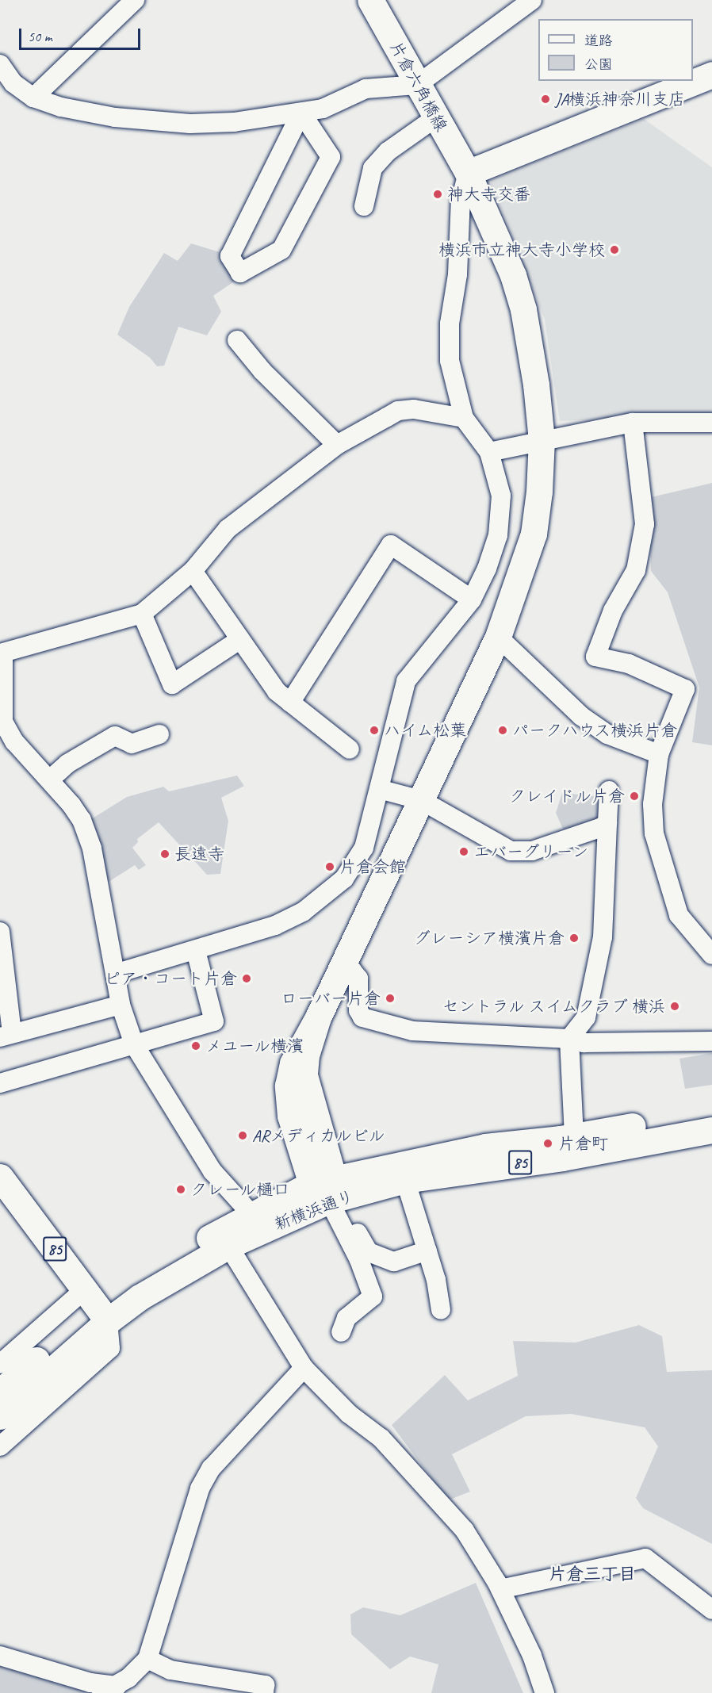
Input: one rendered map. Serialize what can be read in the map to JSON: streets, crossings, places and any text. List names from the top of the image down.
{
  "streets": {
    "street": ["片倉六角橋線", "85", "新横浜通り"]
  },
  "crossings": [
    ["片倉六角橋線", "新横浜通り"],
    ["85", "新横浜通り"]
  ],
  "districts": ["片倉三丁目"],
  "places": [
    "JA横浜神奈川支店",
    "神大寺交番",
    "横浜市立神大寺小学校",
    "ハイム松葉",
    "パークハウス横浜片倉",
    "クレイドル片倉",
    "エバーグリーン",
    "長遠寺",
    "片倉会館",
    "グレーシア横濱片倉",
    "ピア・コート片倉",
    "ローバー片倉",
    "セントラル スイムクラブ 横浜",
    "メユール横濱",
    "ARメディカルビル",
    "片倉町",
    "クレール樋口"
  ],
  "legend": ["道路", "公園"],
  "scale_bar": "50 m"
}
